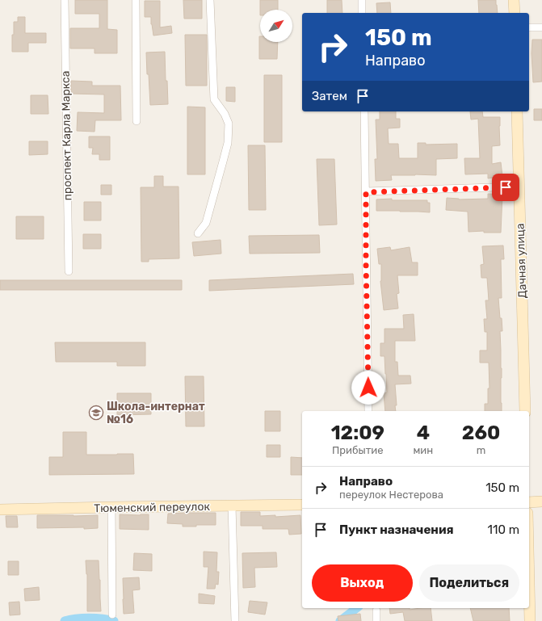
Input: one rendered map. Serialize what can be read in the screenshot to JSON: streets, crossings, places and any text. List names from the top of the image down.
{
  "streets": {
    "street": ["проспект Карла Маркса", "Дачная улица", "Тюменский переулок"]
  },
  "places": {
    "school or university": ["Школа-интернат №16"]
  },
  "north": "top right",
  "page": {
    "turn": ["150 m", "Направо"],
    "then": "Затем",
    "eta": [
      "12:09",
      "Прибытие",
      "4",
      "мин",
      "260",
      "m"
    ],
    "list": [
      {
        "name": "Направо",
        "note": "переулок Нестерова",
        "value": "150 m"
      },
      {
        "name": "Пункт назначения",
        "value": "110 m"
      }
    ],
    "buttons": ["Выход", "Поделиться"]
  }
}
